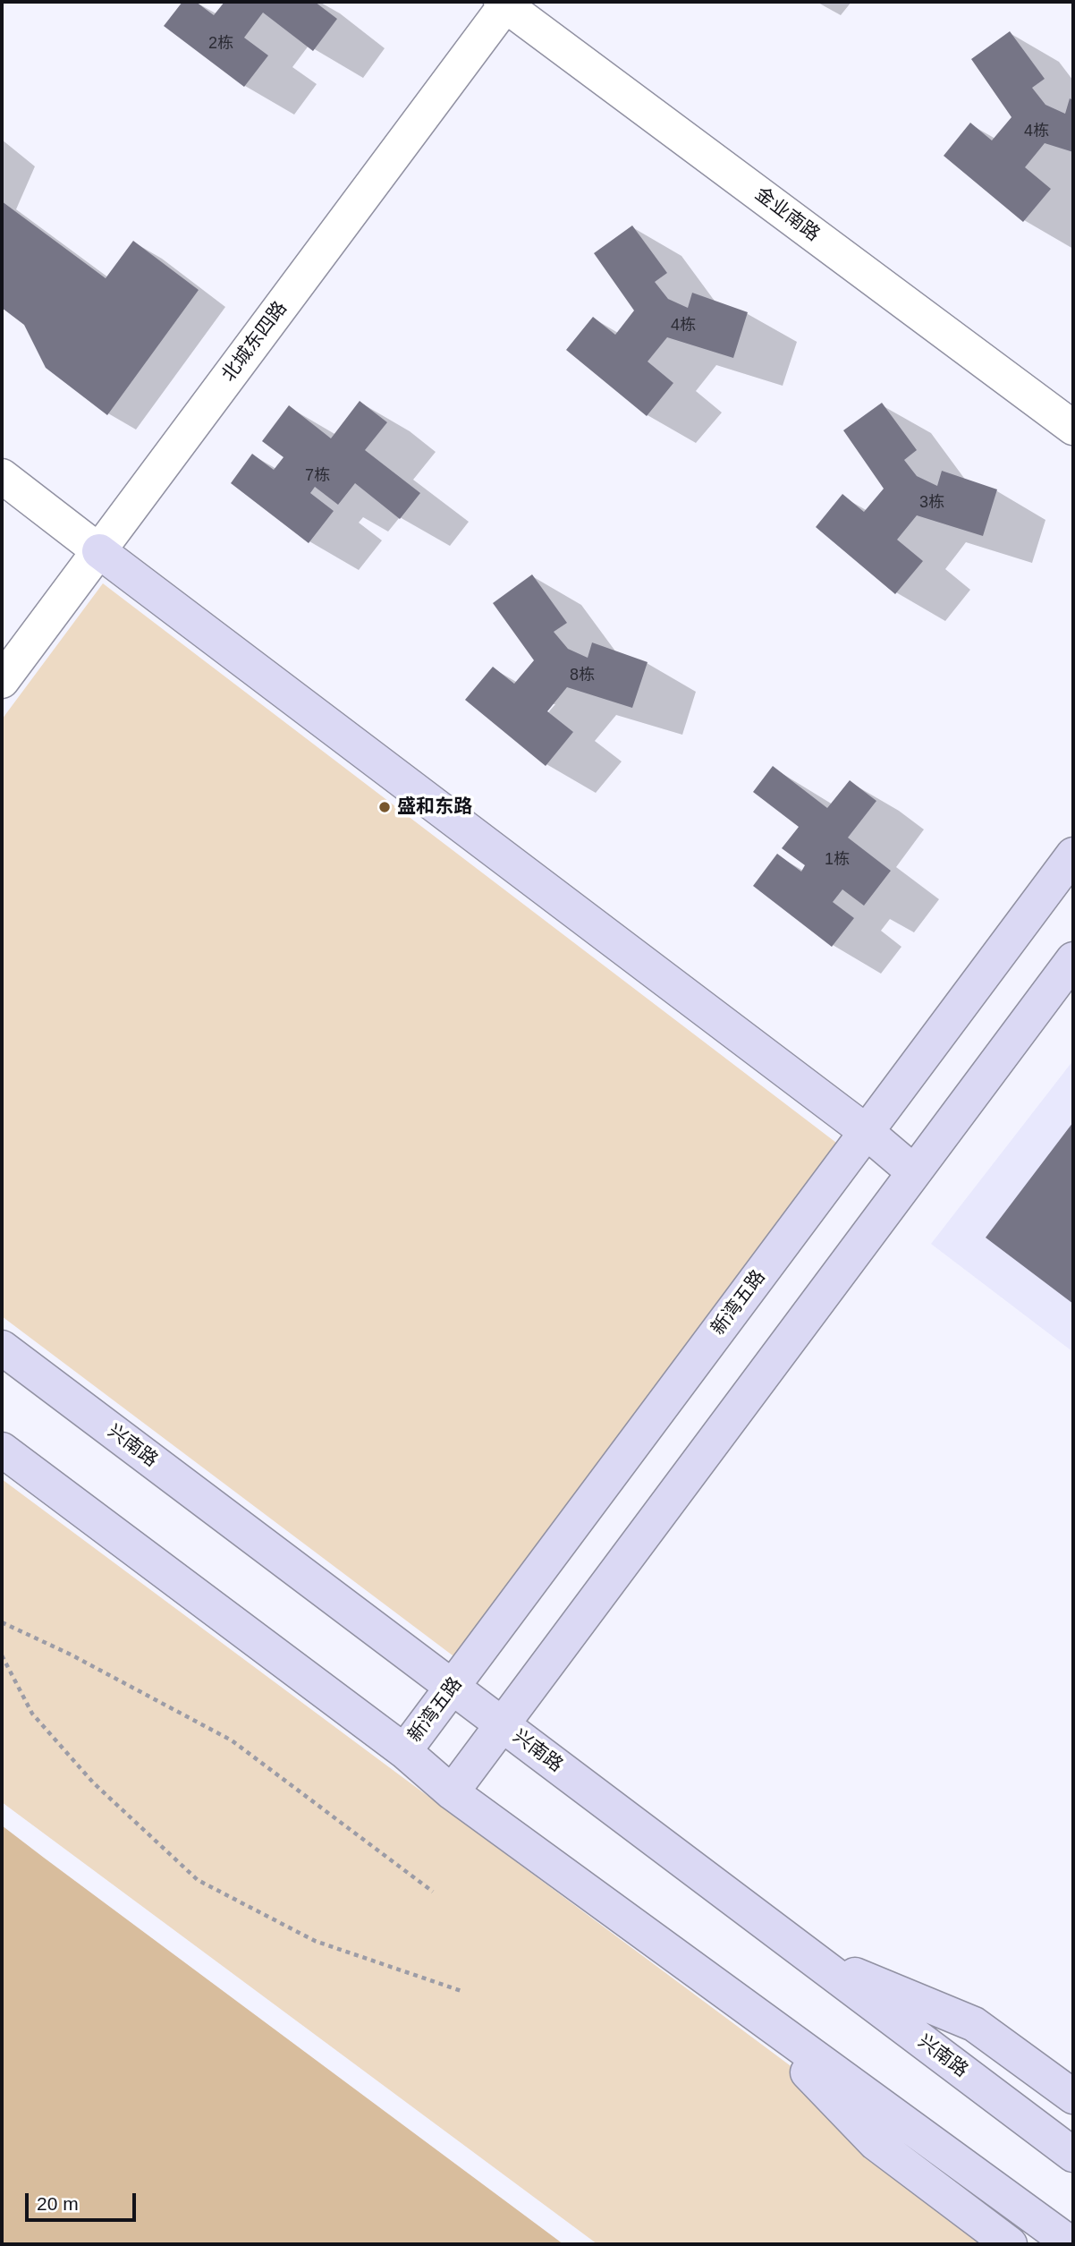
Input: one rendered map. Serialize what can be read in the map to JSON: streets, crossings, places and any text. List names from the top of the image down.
{
  "streets": {
    "street": [
      "金业南路",
      "北城东四路",
      "新湾五路",
      "兴南路"
    ]
  },
  "crossings": [
    ["金业南路", "北城东四路"],
    ["新湾五路", "兴南路"]
  ],
  "places": ["盛和东路"],
  "house_numbers": [
    "2栋",
    "4栋",
    "4栋",
    "7栋",
    "3栋",
    "8栋",
    "1栋"
  ],
  "scale_bar": "20 m"
}
